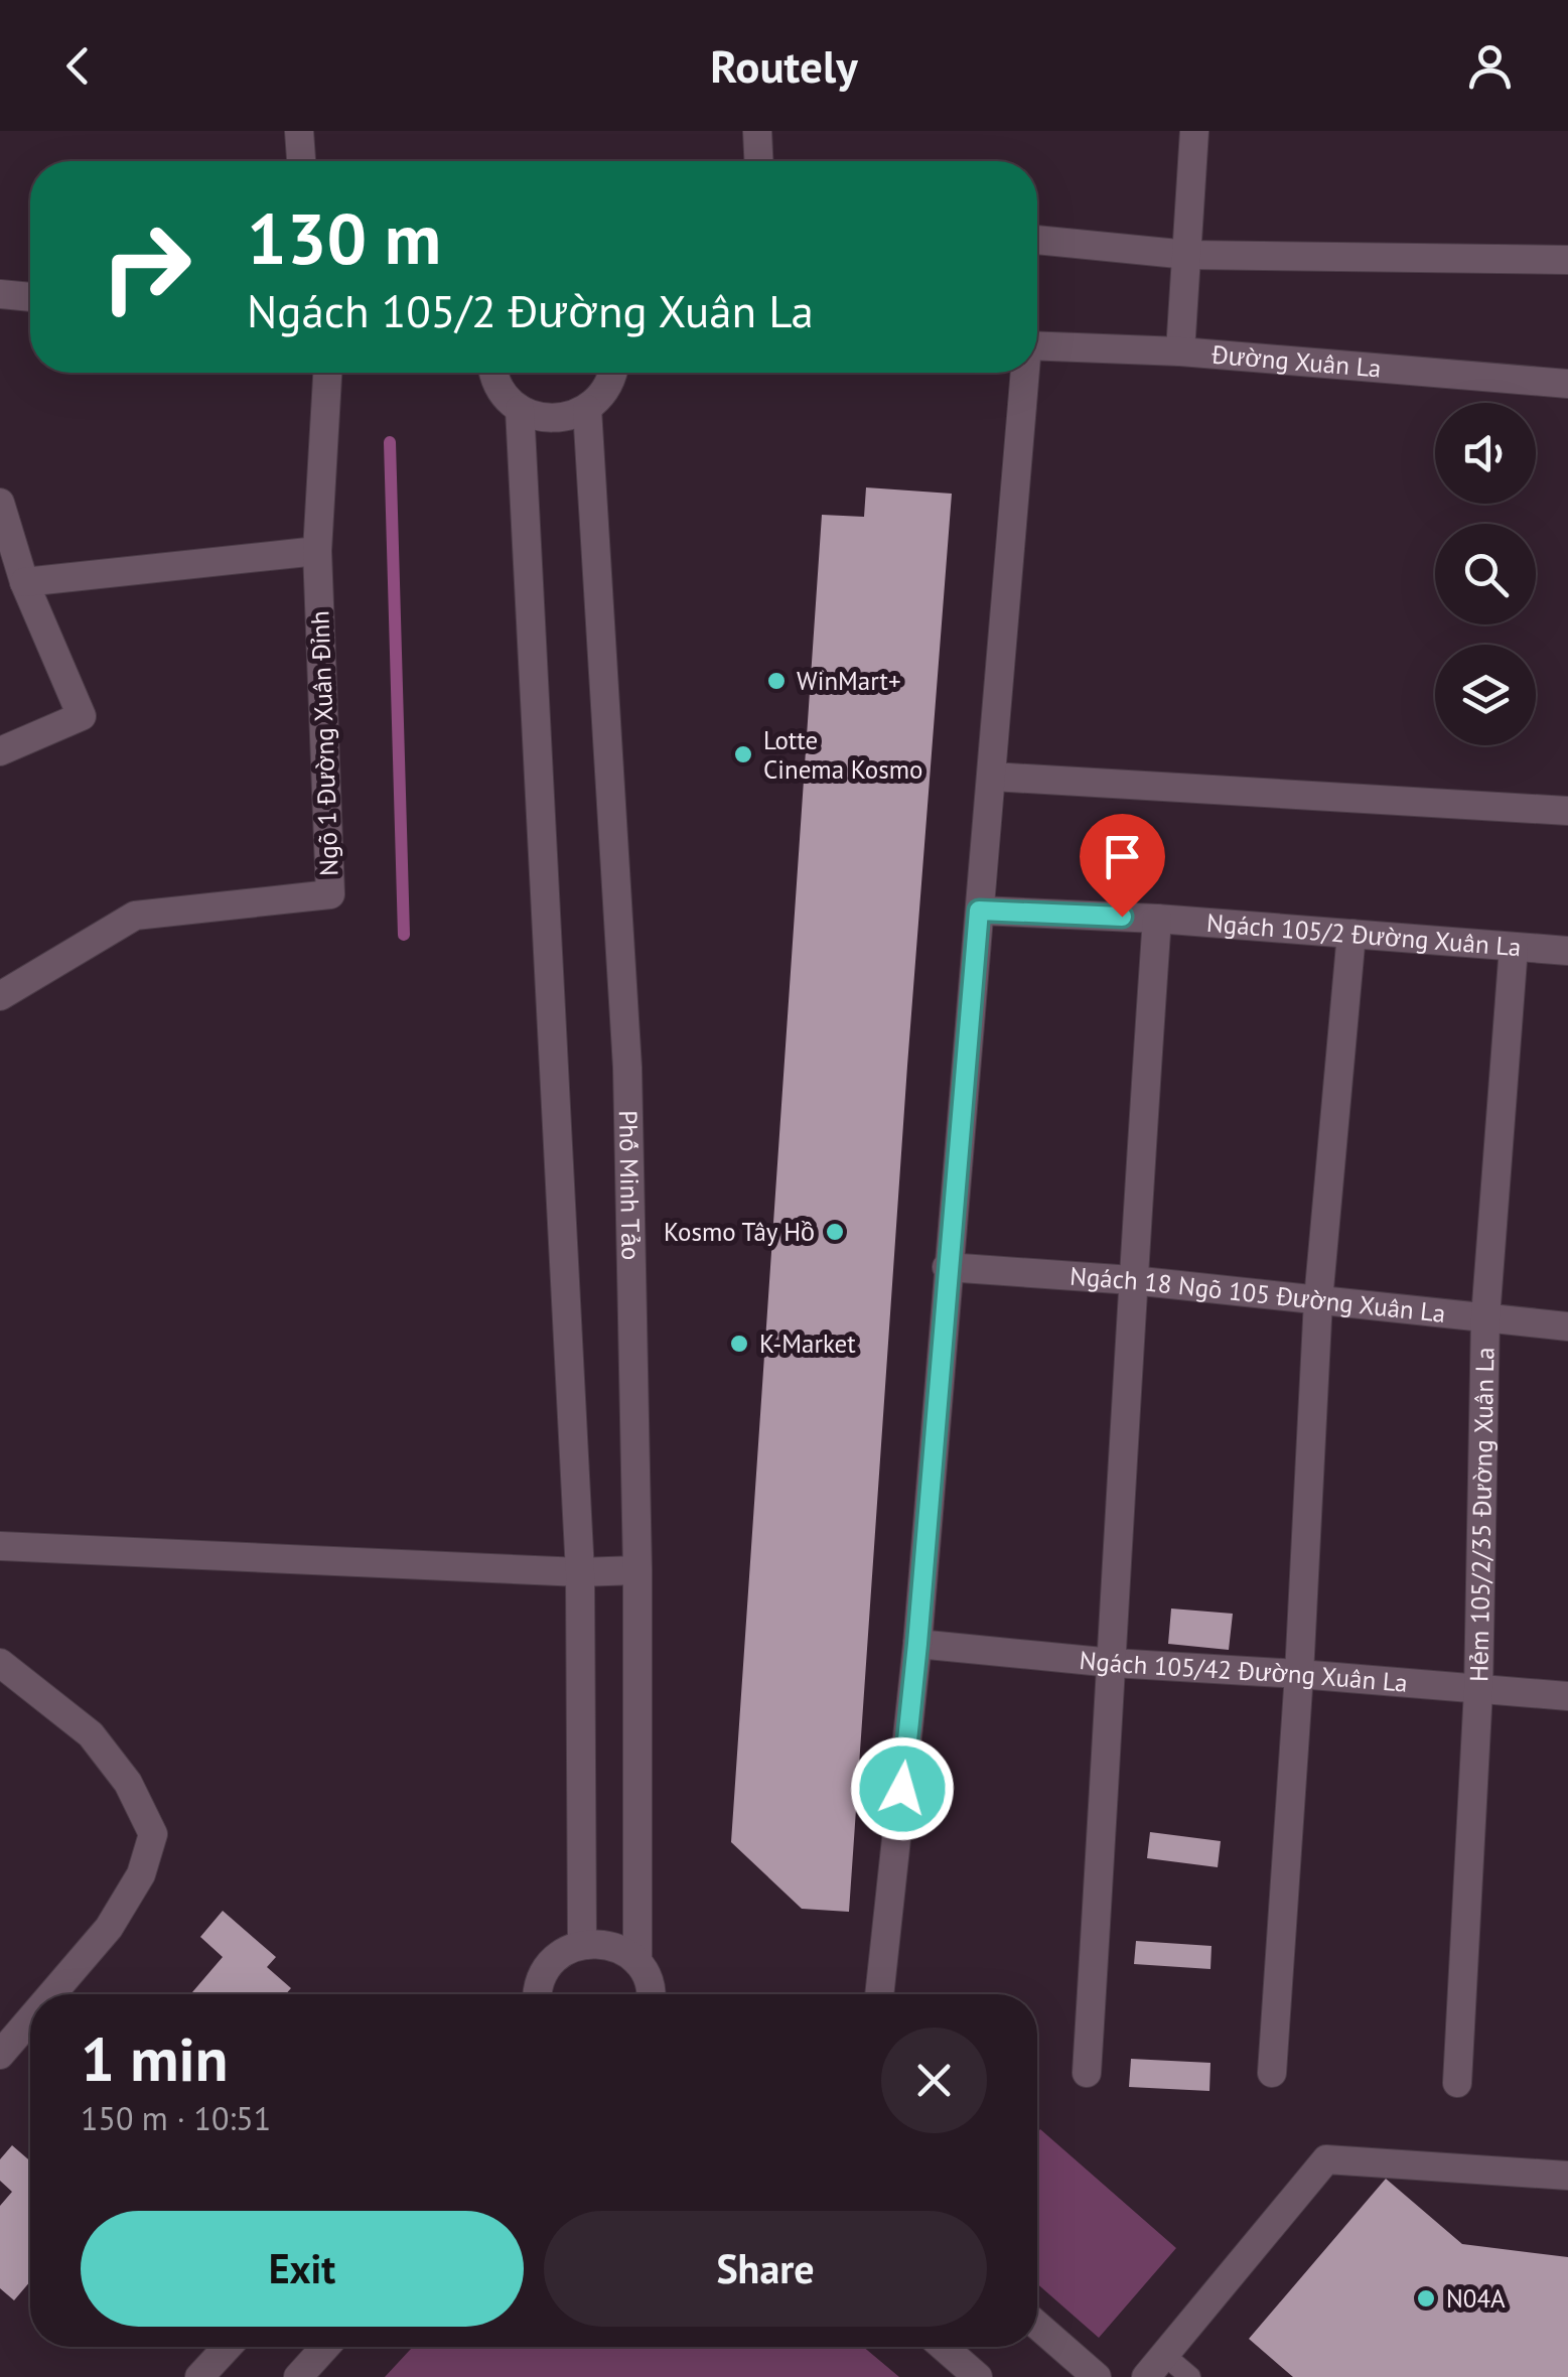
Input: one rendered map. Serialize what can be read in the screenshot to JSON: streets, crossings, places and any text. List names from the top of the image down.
{
  "streets": {
    "street": [
      "Đường Xuân La",
      "Ngõ 1 Đường Xuân Đỉnh",
      "Ngách 105/2 Đường Xuân La",
      "Phố Minh Tảo",
      "Ngách 18 Ngõ 105 Đường Xuân La",
      "Hẻm 105/2/35 Đường Xuân La",
      "Ngách 105/42 Đường Xuân La"
    ]
  },
  "crossings": [
    ["Ngách 105/2 Đường Xuân La", "Hẻm 105/2/35 Đường Xuân La"],
    ["Ngách 18 Ngõ 105 Đường Xuân La", "Hẻm 105/2/35 Đường Xuân La"],
    ["Hẻm 105/2/35 Đường Xuân La", "Ngách 105/42 Đường Xuân La"]
  ],
  "places": [
    "WinMart+",
    "Lotte Cinema Kosmo",
    "Kosmo Tây Hồ",
    "K-Market",
    "N04A"
  ],
  "page": {
    "header": "Routely",
    "turn": ["130 m", "Ngách 105/2 Đường Xuân La"],
    "heading": ["1 min", "150 m · 10:51"],
    "buttons": ["Exit", "Share"]
  }
}
